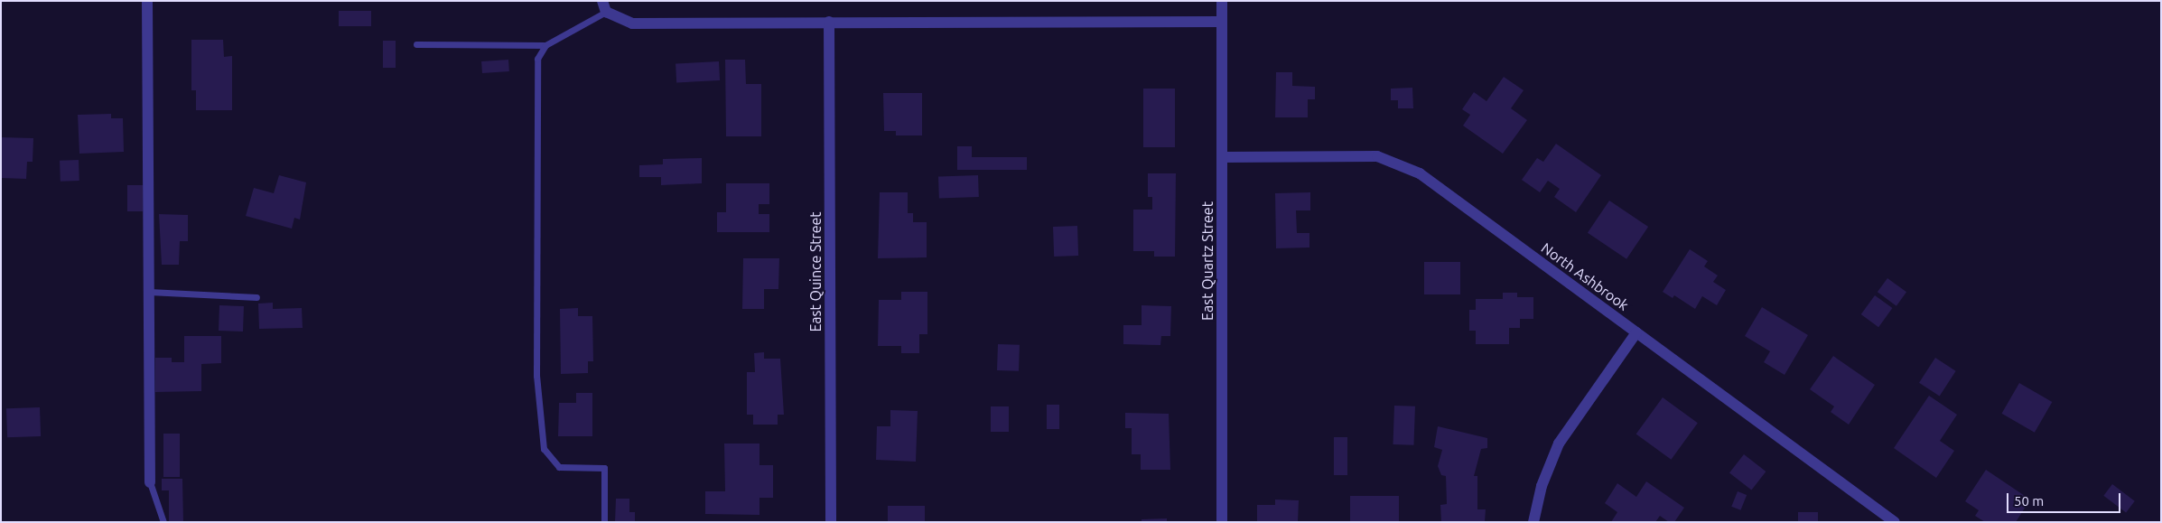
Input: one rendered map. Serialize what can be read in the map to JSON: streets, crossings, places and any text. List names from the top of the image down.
{
  "streets": {
    "street": ["East Quartz Street", "East Quince Street", "North Ashbrook"]
  },
  "crossings": [
    ["East Quartz Street", "North Ashbrook"]
  ],
  "scale_bar": "50 m"
}
